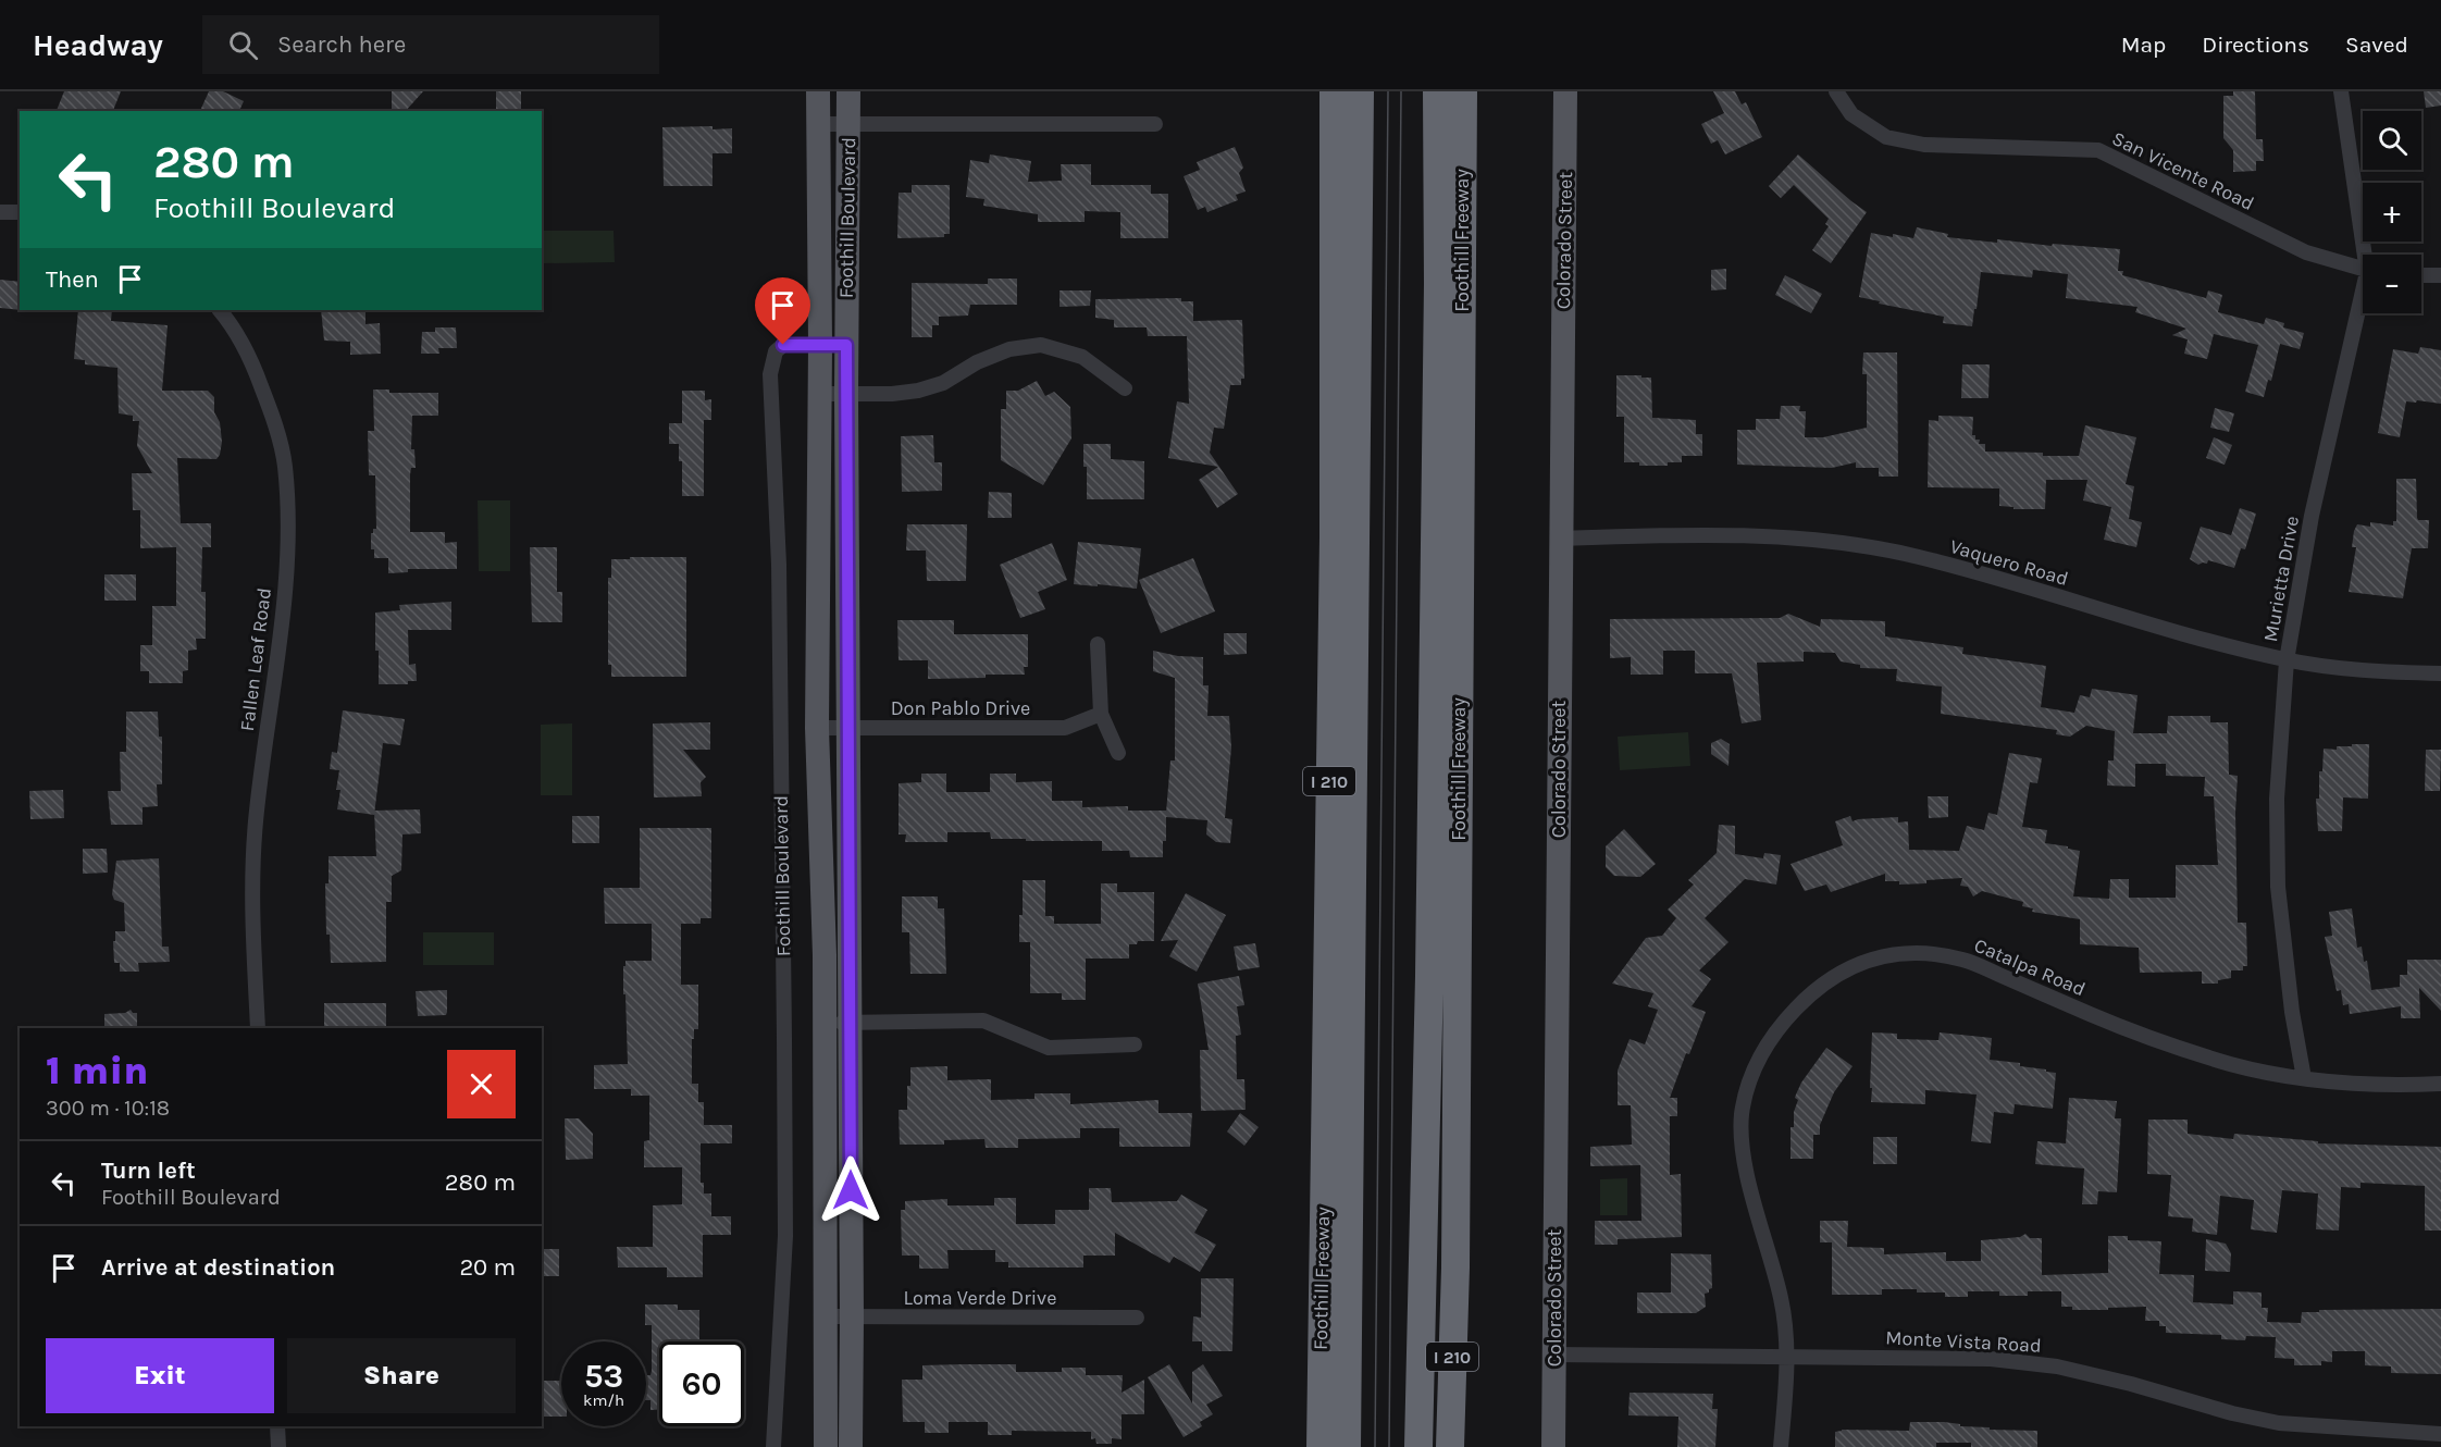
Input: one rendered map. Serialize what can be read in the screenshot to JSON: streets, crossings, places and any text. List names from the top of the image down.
{
  "streets": {
    "highway": ["Foothill Freeway", "I 210"],
    "main road": ["Foothill Boulevard", "Colorado Street"],
    "street": [
      "San Vicente Road",
      "Vaquero Road",
      "Murietta Drive",
      "Fallen Leaf Road",
      "Don Pablo Drive",
      "Catalpa Road",
      "Loma Verde Drive",
      "Monte Vista Road"
    ]
  },
  "crossings": [
    ["Foothill Boulevard", "Don Pablo Drive"],
    ["Foothill Boulevard", "Loma Verde Drive"],
    ["Colorado Street", "Vaquero Road"],
    ["Colorado Street", "Monte Vista Road"],
    ["Vaquero Road", "Murietta Drive"],
    ["Murietta Drive", "Catalpa Road"],
    ["Catalpa Road", "Monte Vista Road"]
  ],
  "page": {
    "header": "Headway",
    "search": "Search here",
    "nav": ["Map", "Directions", "Saved"],
    "map_buttons": ["+", "−"],
    "turn": ["280 m", "Foothill Boulevard"],
    "then": "Then",
    "heading": ["1 min", "300 m · 10:18"],
    "list": [
      {
        "name": "Turn left",
        "note": "Foothill Boulevard",
        "value": "280 m"
      },
      {
        "name": "Arrive at destination",
        "value": "20 m"
      }
    ],
    "buttons": ["Exit", "Share"],
    "speed": "53 km/h",
    "limit": "60"
  }
}
